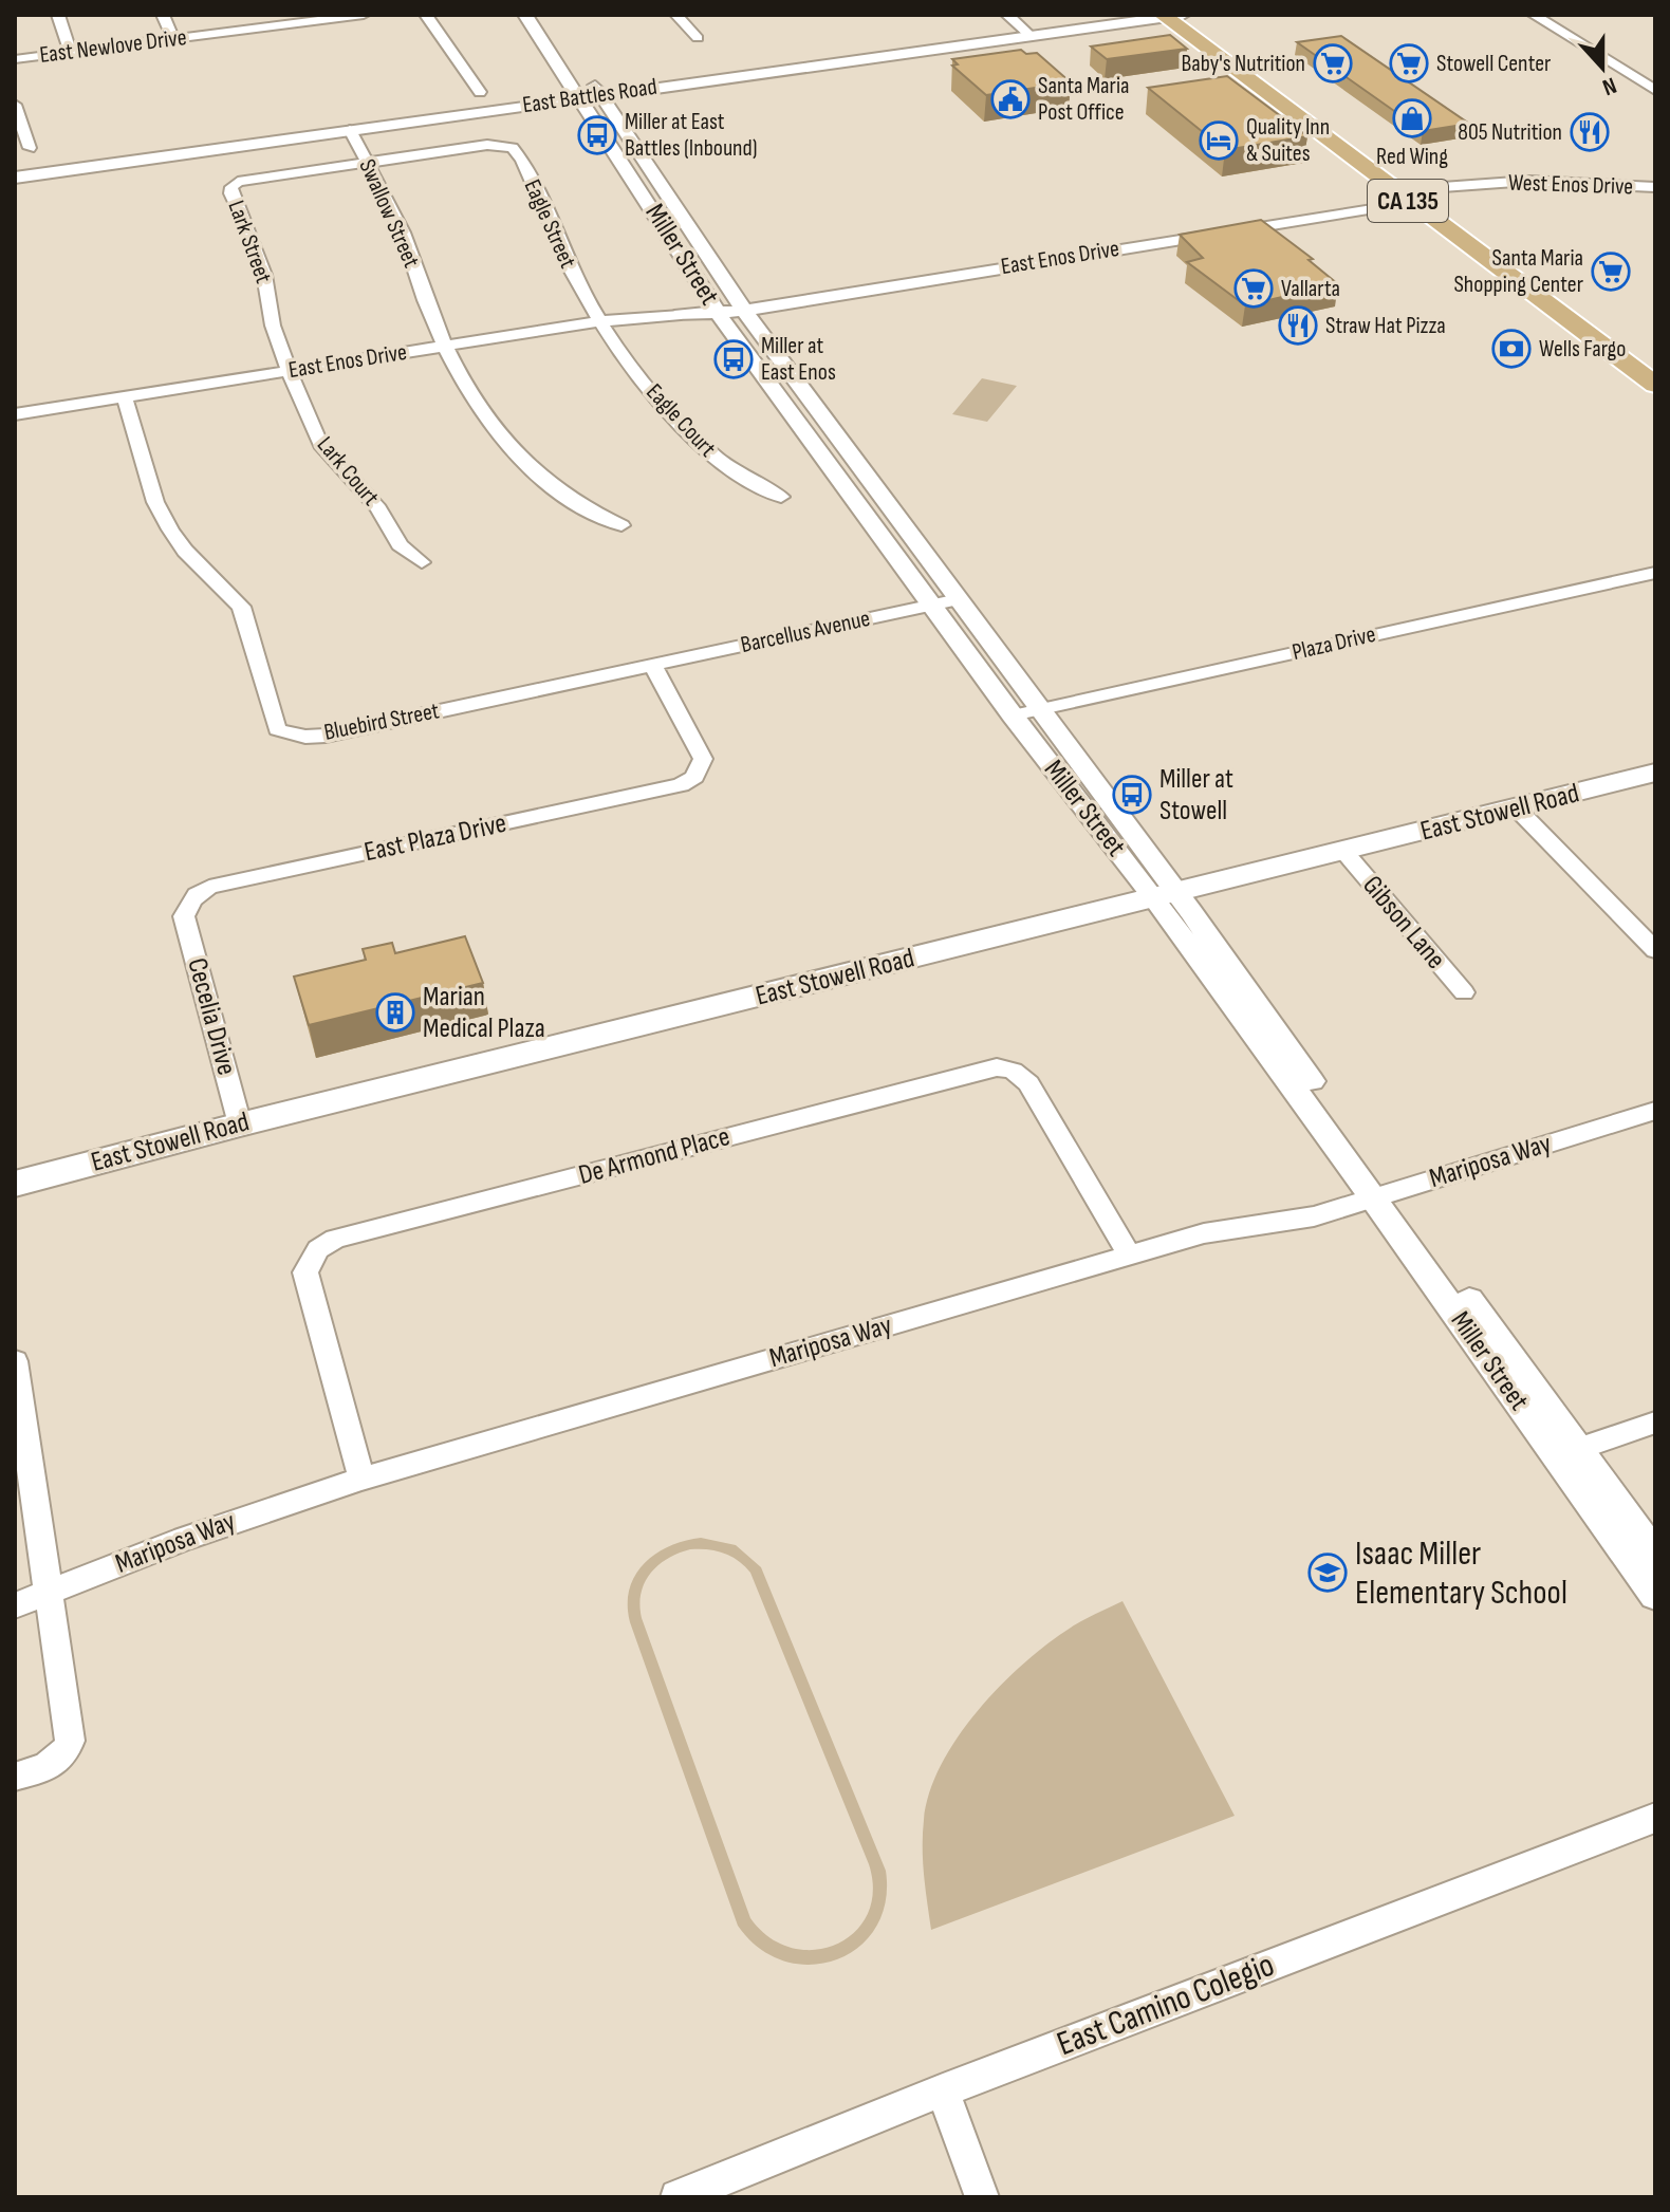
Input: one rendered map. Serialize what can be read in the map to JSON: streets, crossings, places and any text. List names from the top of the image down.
{
  "streets": {
    "main road": ["CA 135", "East Stowell Road"],
    "street": [
      "East Newlove Drive",
      "East Battles Road",
      "West Enos Drive",
      "Swallow Street",
      "Eagle Street",
      "Lark Street",
      "Miller Street",
      "East Enos Drive",
      "Eagle Court",
      "Lark Court",
      "Barcellus Avenue",
      "Plaza Drive",
      "Bluebird Street",
      "East Plaza Drive",
      "Gibson Lane",
      "Cecelia Drive",
      "De Armond Place",
      "Mariposa Way",
      "East Camino Colegio"
    ]
  },
  "crossings": [
    ["East Battles Road", "CA 135"],
    ["East Battles Road", "Swallow Street"],
    ["East Battles Road", "Miller Street"],
    ["West Enos Drive", "CA 135"],
    ["West Enos Drive", "East Enos Drive"],
    ["CA 135", "East Enos Drive"],
    ["Swallow Street", "Eagle Street"],
    ["Swallow Street", "Lark Street"],
    ["Swallow Street", "East Enos Drive"],
    ["Eagle Street", "Lark Street"],
    ["Eagle Street", "East Enos Drive"],
    ["Eagle Street", "Eagle Court"],
    ["Lark Street", "East Enos Drive"],
    ["Lark Street", "Lark Court"],
    ["Miller Street", "East Enos Drive"],
    ["Miller Street", "Barcellus Avenue"],
    ["Miller Street", "Plaza Drive"],
    ["Miller Street", "East Stowell Road"],
    ["Miller Street", "Mariposa Way"],
    ["East Enos Drive", "Eagle Court"],
    ["East Enos Drive", "Lark Court"],
    ["East Enos Drive", "Bluebird Street"],
    ["Barcellus Avenue", "Bluebird Street"],
    ["Barcellus Avenue", "East Plaza Drive"],
    ["Bluebird Street", "East Plaza Drive"],
    ["East Stowell Road", "Gibson Lane"],
    ["East Stowell Road", "Cecelia Drive"],
    ["East Plaza Drive", "Cecelia Drive"],
    ["De Armond Place", "Mariposa Way"]
  ],
  "places": {
    "supermarket": [
      "Baby's Nutrition",
      "Stowell Center",
      "Santa Maria Shopping Center",
      "Vallarta"
    ],
    "public building": ["Santa Maria Post Office"],
    "shop": ["Red Wing"],
    "restaurant": ["805 Nutrition", "Straw Hat Pizza"],
    "bus stop": ["Miller at East Battles (Inbound)", "Miller at East Enos", "Miller at Stowell"],
    "hotel": ["Quality Inn & Suites"],
    "bank": ["Wells Fargo"],
    "building": ["Marian Medical Plaza"],
    "school or university": ["Isaac Miller Elementary School"]
  },
  "north": "bottom"
}
